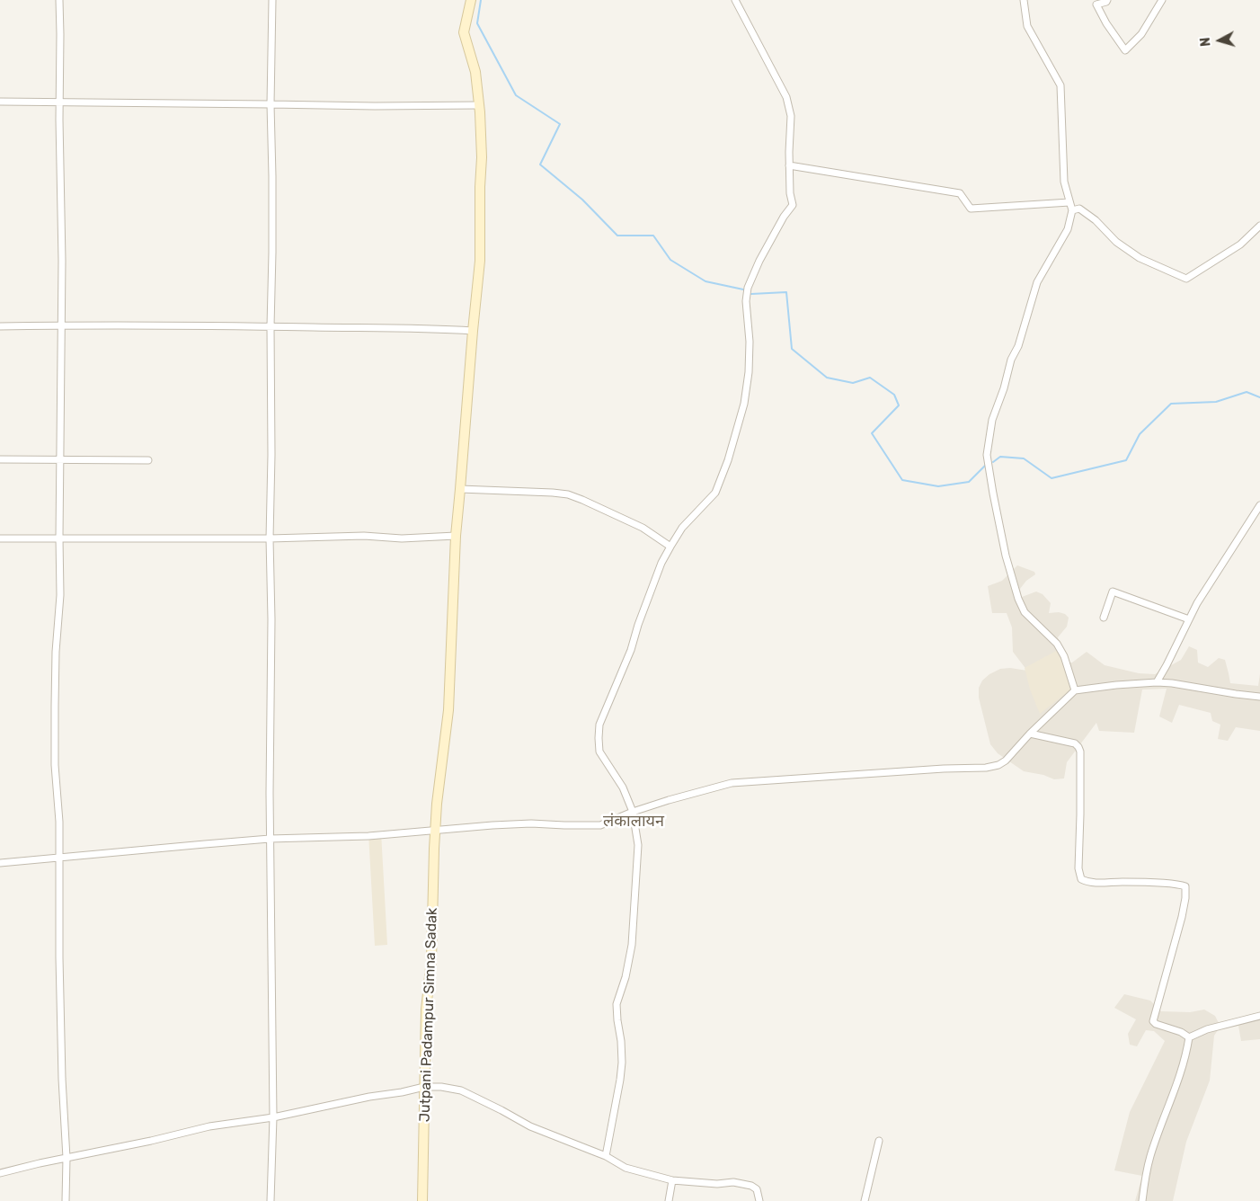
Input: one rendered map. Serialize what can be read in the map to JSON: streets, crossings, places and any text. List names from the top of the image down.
{
  "streets": {
    "street": ["Jutpani Padampur Simna Sadak"]
  },
  "districts": ["लंकालायन"],
  "north": "left"
}
